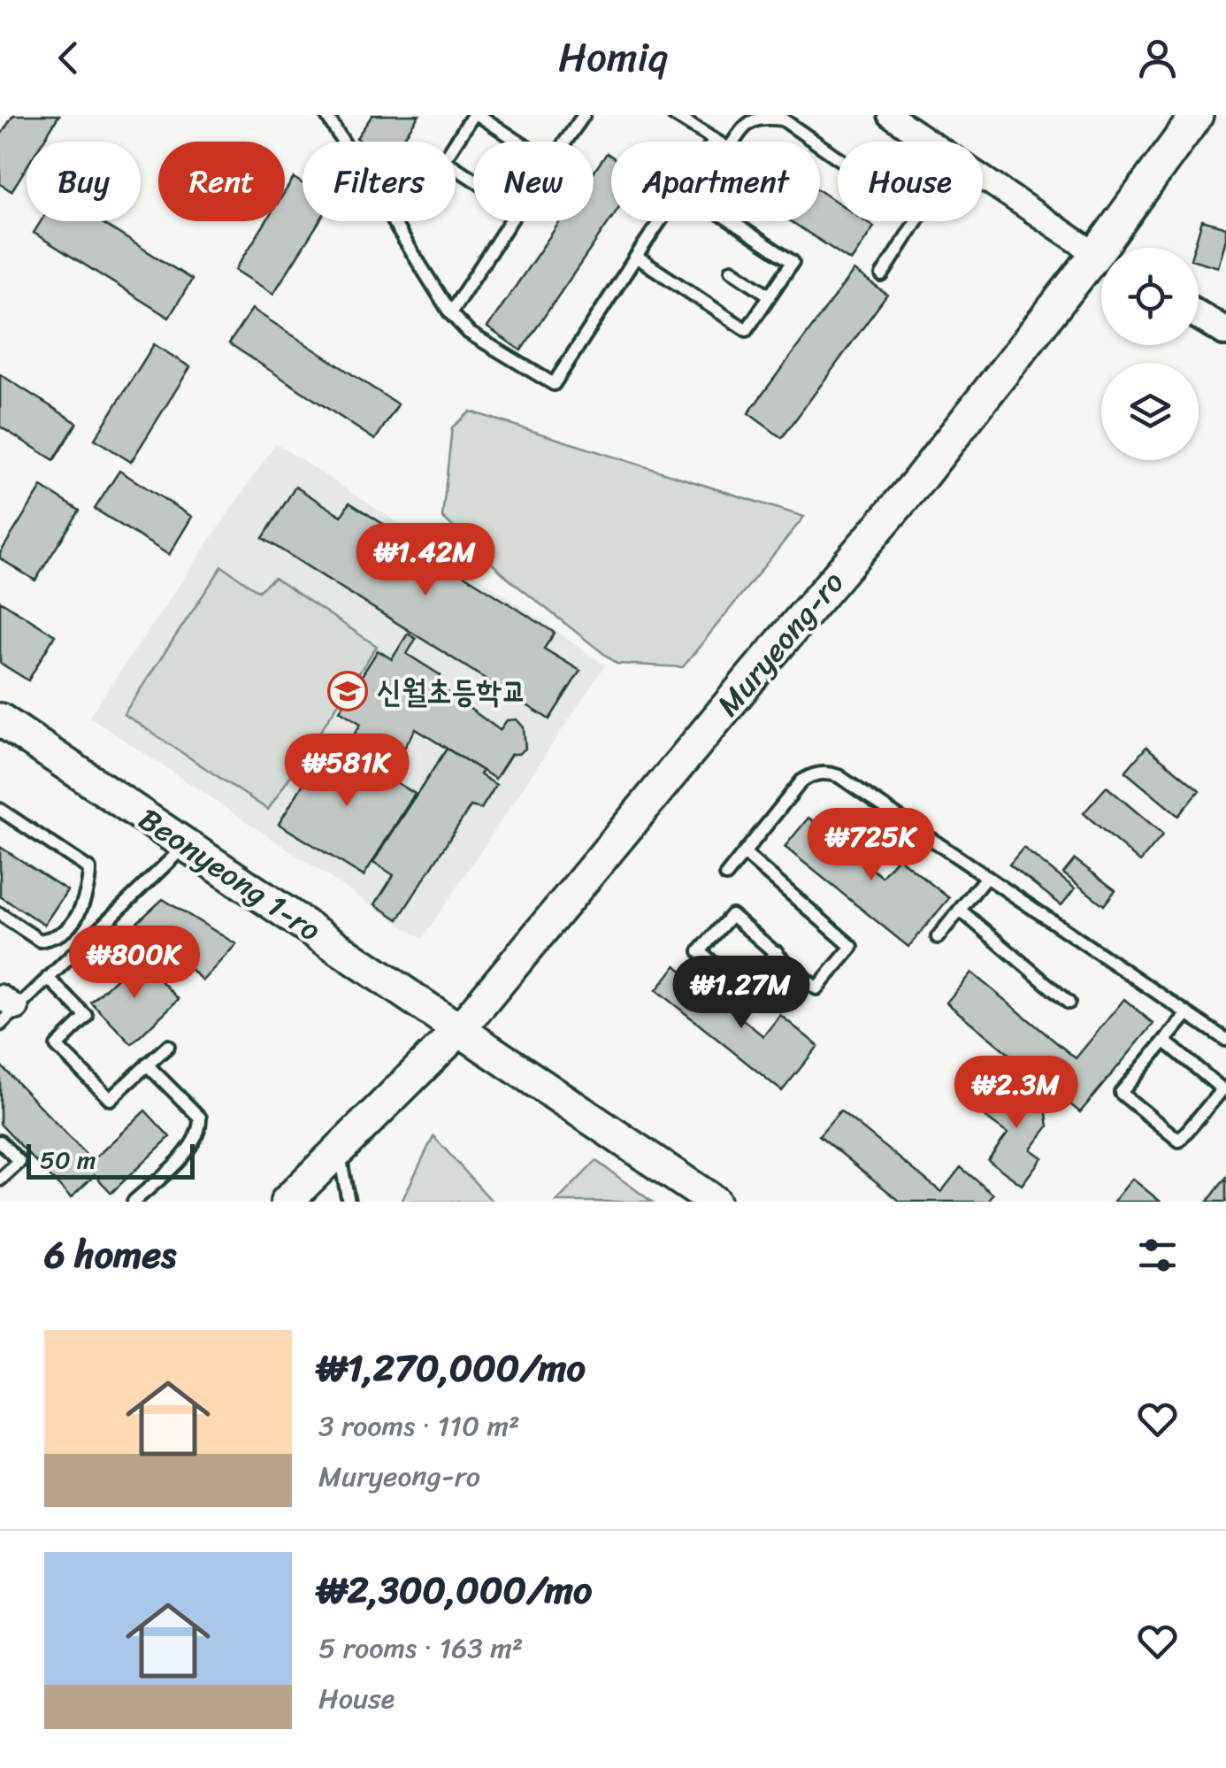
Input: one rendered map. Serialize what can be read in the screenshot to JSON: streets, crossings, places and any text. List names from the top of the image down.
{
  "streets": {
    "main road": ["Muryeong-ro", "Beonyeong 1-ro"]
  },
  "crossings": [
    ["Muryeong-ro", "Beonyeong 1-ro"]
  ],
  "places": {
    "school or university": ["신월초등학교"]
  },
  "scale_bar": "50 m",
  "page": {
    "header": "Homiq",
    "chip": [
      "Buy",
      "Rent",
      "Filters",
      "New",
      "Apartment",
      "House"
    ],
    "price": [
      "₩1.42M",
      "₩581K",
      "₩725K",
      "₩800K",
      "₩1.27M",
      "₩2.3M"
    ],
    "scale": "50 m",
    "heading": "6 homes",
    "list": [
      {
        "name": "₩1,270,000/mo",
        "note": "3 rooms · 110 m² · Muryeong-ro"
      },
      {
        "name": "₩2,300,000/mo",
        "note": "5 rooms · 163 m² · House"
      }
    ]
  }
}
